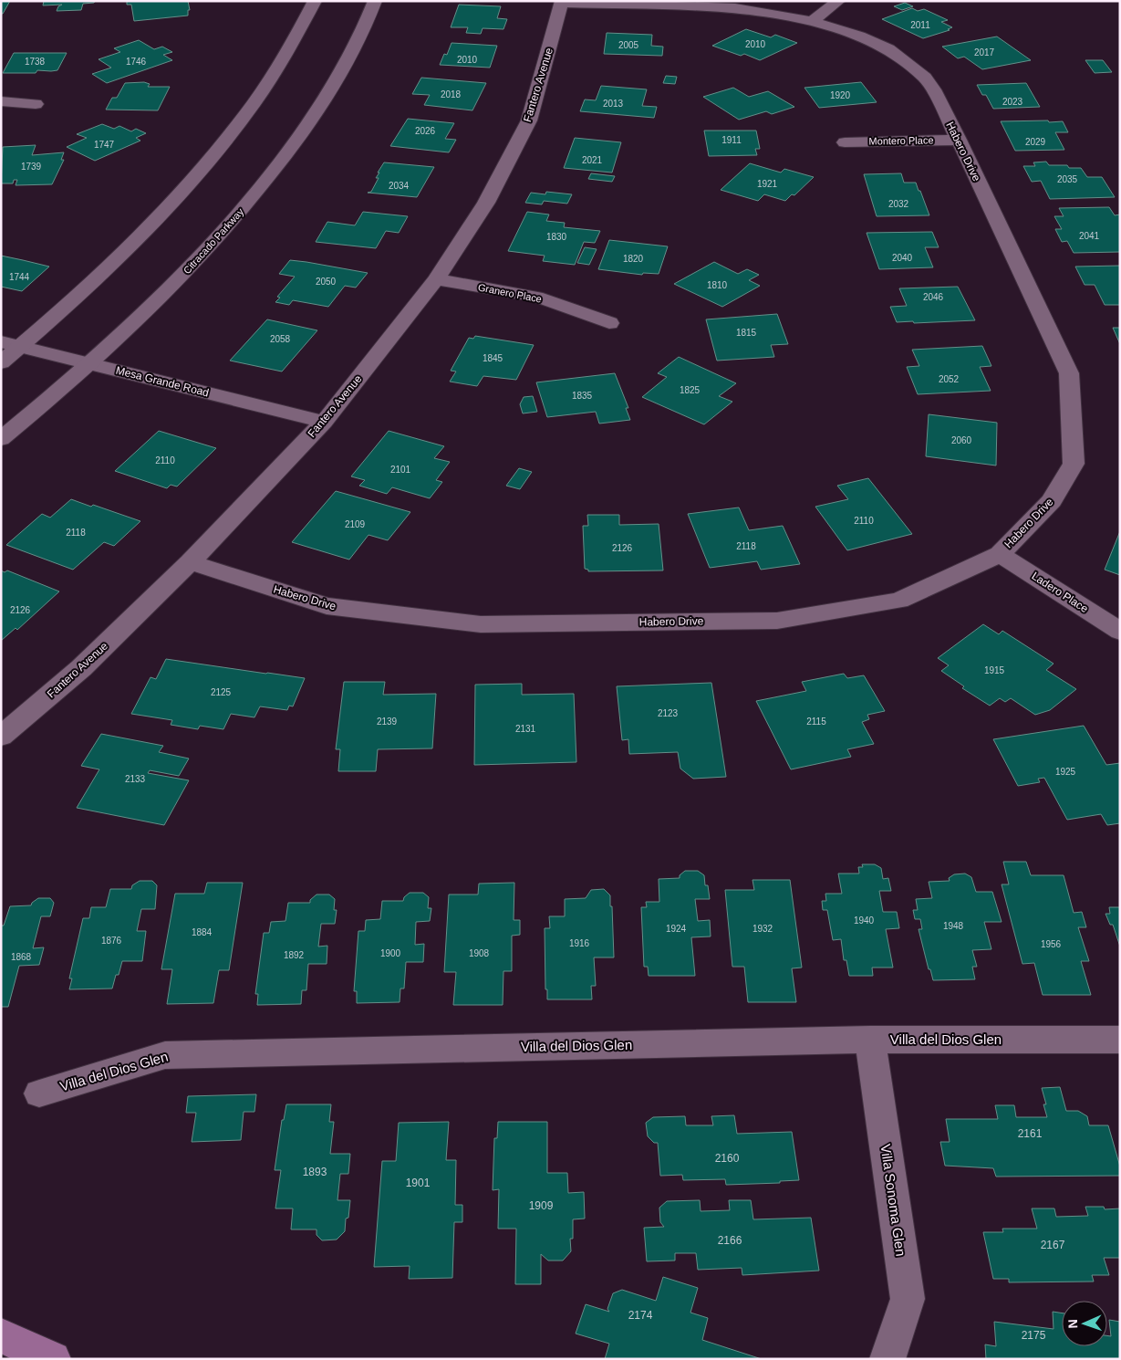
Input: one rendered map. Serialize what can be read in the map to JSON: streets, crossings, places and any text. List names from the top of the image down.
{
  "streets": {
    "street": [
      "Fantero Avenue",
      "Montero Place",
      "Habero Drive",
      "Citracado Parkway",
      "Granero Place",
      "Mesa Grande Road",
      "Ladero Place",
      "Villa del Dios Glen",
      "Villa Sonoma Glen"
    ]
  },
  "crossings": [
    ["Fantero Avenue", "Habero Drive"],
    ["Fantero Avenue", "Granero Place"],
    ["Fantero Avenue", "Mesa Grande Road"],
    ["Montero Place", "Habero Drive"],
    ["Habero Drive", "Ladero Place"],
    ["Citracado Parkway", "Mesa Grande Road"],
    ["Villa del Dios Glen", "Villa Sonoma Glen"]
  ],
  "house_numbers": [
    "2011",
    "2010",
    "2005",
    "2017",
    "2010",
    "1738",
    "1746",
    "2018",
    "1920",
    "2023",
    "2013",
    "2026",
    "1911",
    "2029",
    "1747",
    "2021",
    "1739",
    "2035",
    "1921",
    "2034",
    "2032",
    "2041",
    "1830",
    "2040",
    "1820",
    "1744",
    "2050",
    "1810",
    "2046",
    "1815",
    "2058",
    "1845",
    "2052",
    "1825",
    "1835",
    "2060",
    "2110",
    "2101",
    "2110",
    "2109",
    "2118",
    "2118",
    "2126",
    "2126",
    "1915",
    "2125",
    "2123",
    "2139",
    "2115",
    "2131",
    "1925",
    "2133",
    "1940",
    "1948",
    "1924",
    "1932",
    "1884",
    "1876",
    "1916",
    "1956",
    "1900",
    "1908",
    "1892",
    "1868",
    "2161",
    "2160",
    "1893",
    "1901",
    "1909",
    "2166",
    "2167",
    "2174",
    "2175"
  ],
  "north": "left"
}
